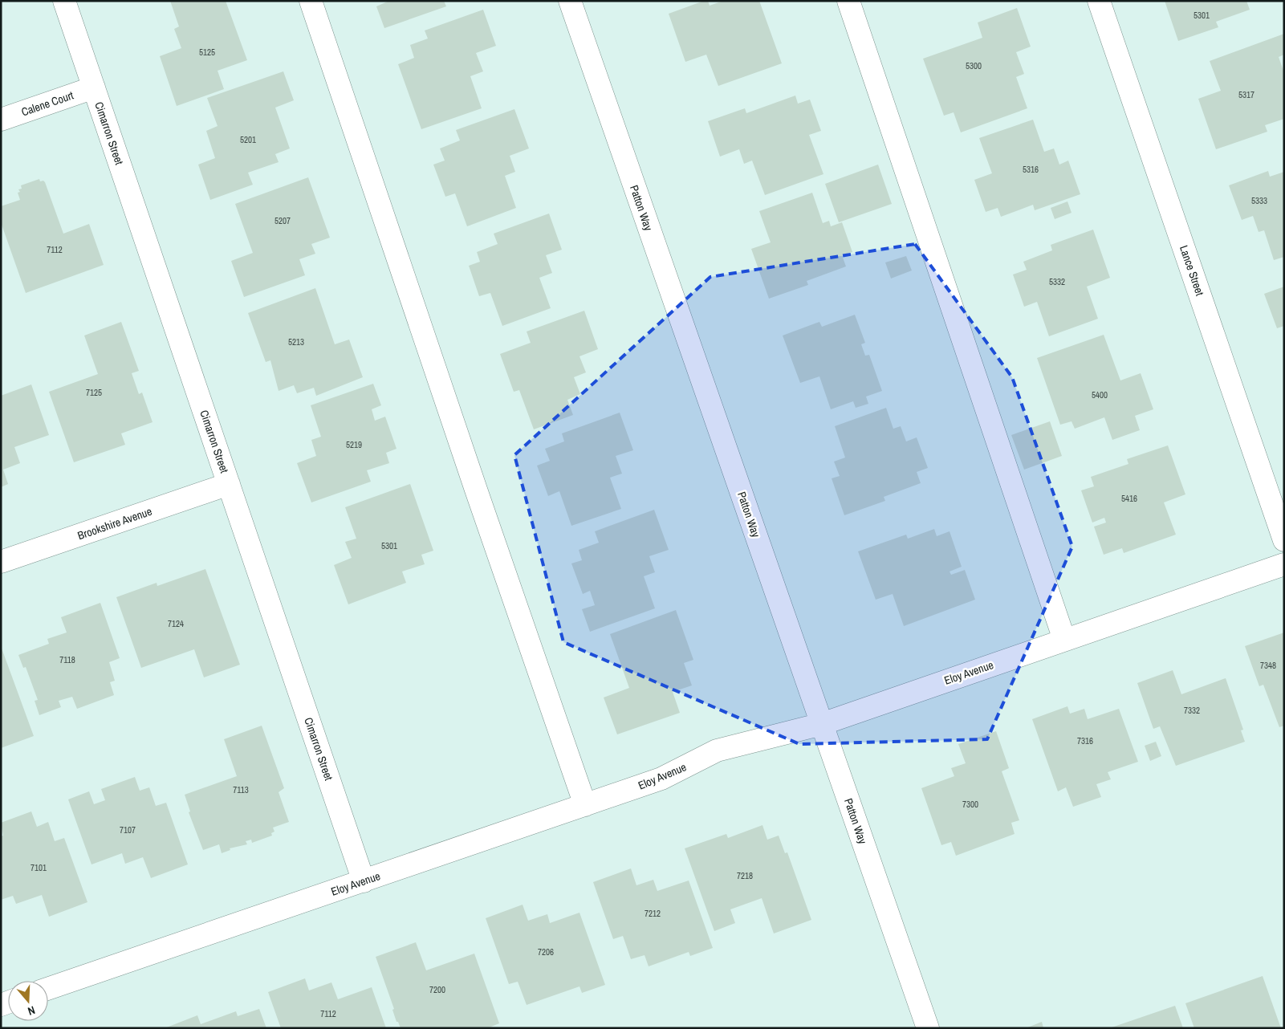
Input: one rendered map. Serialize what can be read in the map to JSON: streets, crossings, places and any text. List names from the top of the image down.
{
  "streets": {
    "street": [
      "Calene Court",
      "Cimarron Street",
      "Patton Way",
      "Lance Street",
      "Brookshire Avenue",
      "Eloy Avenue"
    ]
  },
  "crossings": [
    ["Calene Court", "Cimarron Street"],
    ["Cimarron Street", "Brookshire Avenue"],
    ["Cimarron Street", "Eloy Avenue"],
    ["Patton Way", "Eloy Avenue"]
  ],
  "house_numbers": [
    "5301",
    "5125",
    "5300",
    "5317",
    "5201",
    "5316",
    "5333",
    "5207",
    "7112",
    "5332",
    "5213",
    "7125",
    "5400",
    "5219",
    "5416",
    "5301",
    "7124",
    "7118",
    "7348",
    "7332",
    "7316",
    "7113",
    "7300",
    "7107",
    "7101",
    "7218",
    "7212",
    "7206",
    "7200",
    "7112"
  ],
  "north": "bottom"
}
